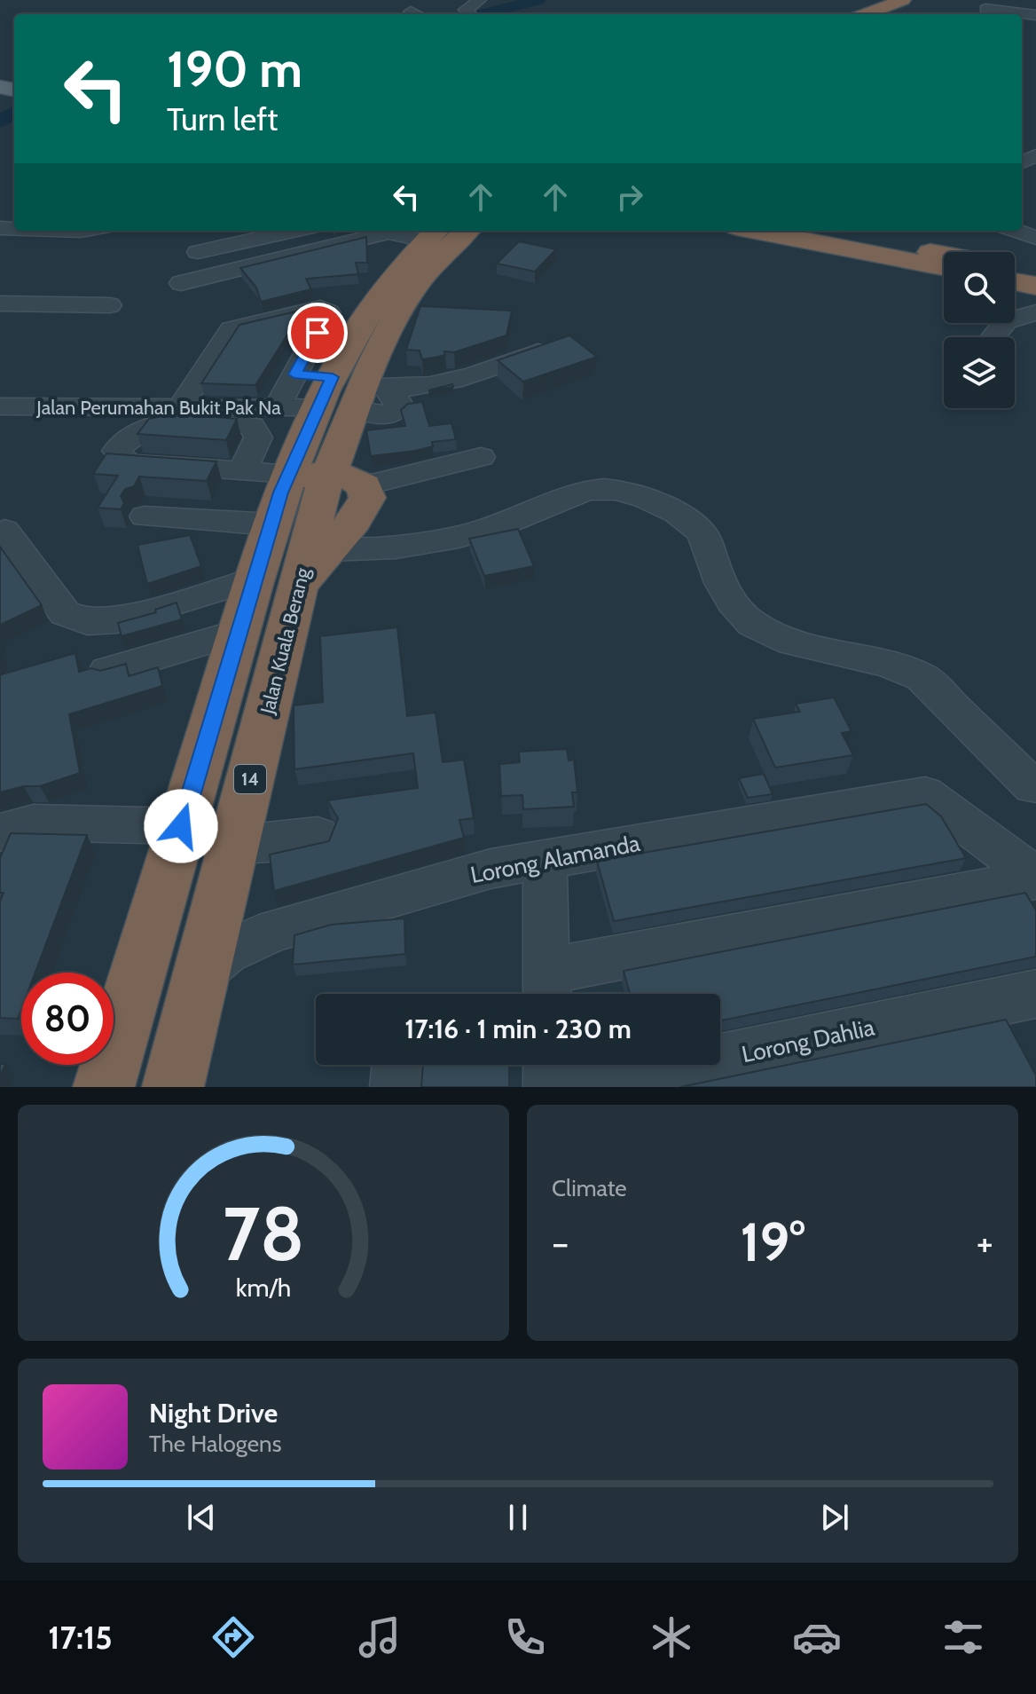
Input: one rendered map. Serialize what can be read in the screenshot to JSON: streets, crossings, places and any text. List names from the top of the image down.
{
  "streets": {
    "highway": ["Jalan Kuala Berang", "14"],
    "street": ["Jalan Perumahan Bukit Pak Na", "Lorong Alamanda", "Lorong Dahlia"]
  },
  "crossings": [
    ["Jalan Perumahan Bukit Pak Na", "Jalan Kuala Berang"],
    ["Jalan Kuala Berang", "Lorong Alamanda"]
  ],
  "page": {
    "turn": ["190 m", "Turn left"],
    "limit": "80",
    "trip": "17:16 · 1 min · 230 m",
    "tile": "Climate",
    "heat": ["−", "19°", "+"],
    "song": ["Night Drive", "The Halogens"],
    "tabs": "17:15",
    "gauge": ["78", "km/h"]
  }
}
